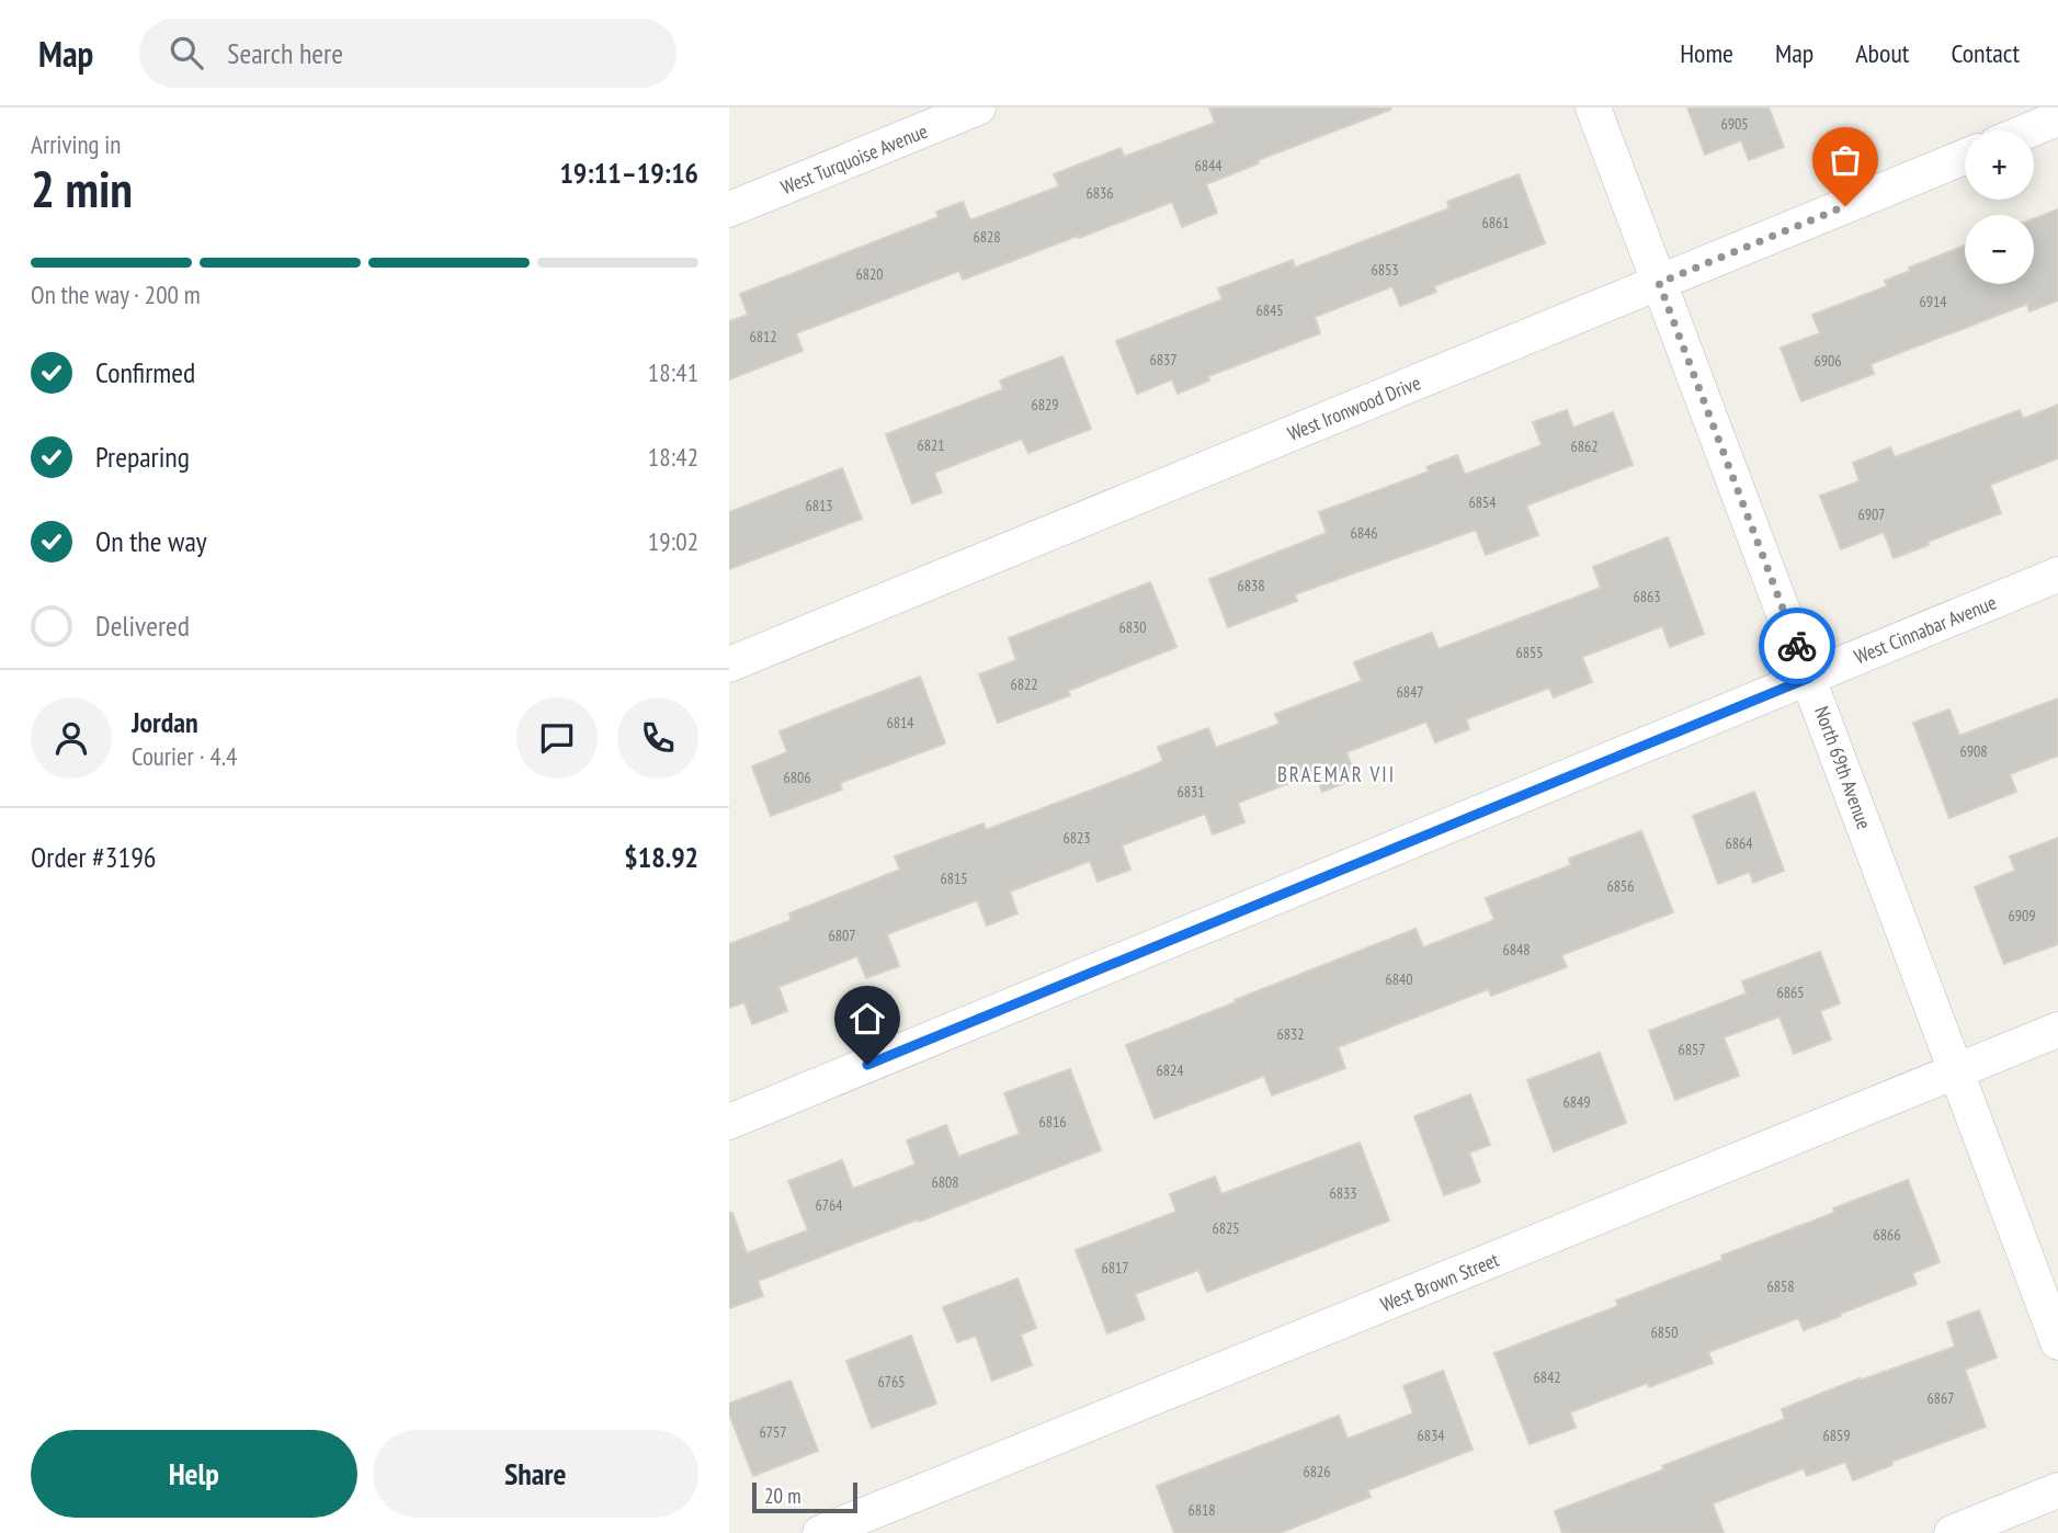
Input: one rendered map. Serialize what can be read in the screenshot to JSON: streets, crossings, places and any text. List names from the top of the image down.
{
  "streets": {
    "street": [
      "West Turquoise Avenue",
      "West Ironwood Drive",
      "West Cinnabar Avenue",
      "North 69th Avenue",
      "West Brown Street"
    ]
  },
  "crossings": [
    ["West Ironwood Drive", "North 69th Avenue"],
    ["West Cinnabar Avenue", "North 69th Avenue"],
    ["North 69th Avenue", "West Brown Street"]
  ],
  "districts": ["BRAEMAR VII"],
  "house_numbers": [
    "6905",
    "6844",
    "6836",
    "6861",
    "6828",
    "6853",
    "6820",
    "6914",
    "6845",
    "6812",
    "6837",
    "6906",
    "6829",
    "6821",
    "6862",
    "6854",
    "6813",
    "6907",
    "6846",
    "6838",
    "6863",
    "6830",
    "6855",
    "6822",
    "6847",
    "6814",
    "6908",
    "6806",
    "6831",
    "6823",
    "6864",
    "6815",
    "6856",
    "6909",
    "6807",
    "6848",
    "6840",
    "6865",
    "6832",
    "6857",
    "6824",
    "6849",
    "6816",
    "6808",
    "6833",
    "6764",
    "6825",
    "6866",
    "6817",
    "6858",
    "6850",
    "6842",
    "6765",
    "6867",
    "6757",
    "6834",
    "6859",
    "6826",
    "6818"
  ],
  "scale_bar": "20 m",
  "page": {
    "header": "Map",
    "search": "Search here",
    "nav": [
      "Home",
      "Map",
      "About",
      "Contact"
    ],
    "heading": ["2 min", "Arriving in", "19:11–19:16"],
    "panel": [
      "Jordan",
      "Courier · 4.4",
      "Order #3196",
      "$18.92"
    ],
    "map_buttons": ["+", "−"],
    "bar": "On the way · 200 m",
    "list": [
      ["Confirmed", "18:41"],
      ["Preparing", "18:42"],
      ["On the way", "19:02"],
      "Delivered"
    ],
    "buttons": ["Help", "Share"],
    "scale": "20 m"
  }
}
